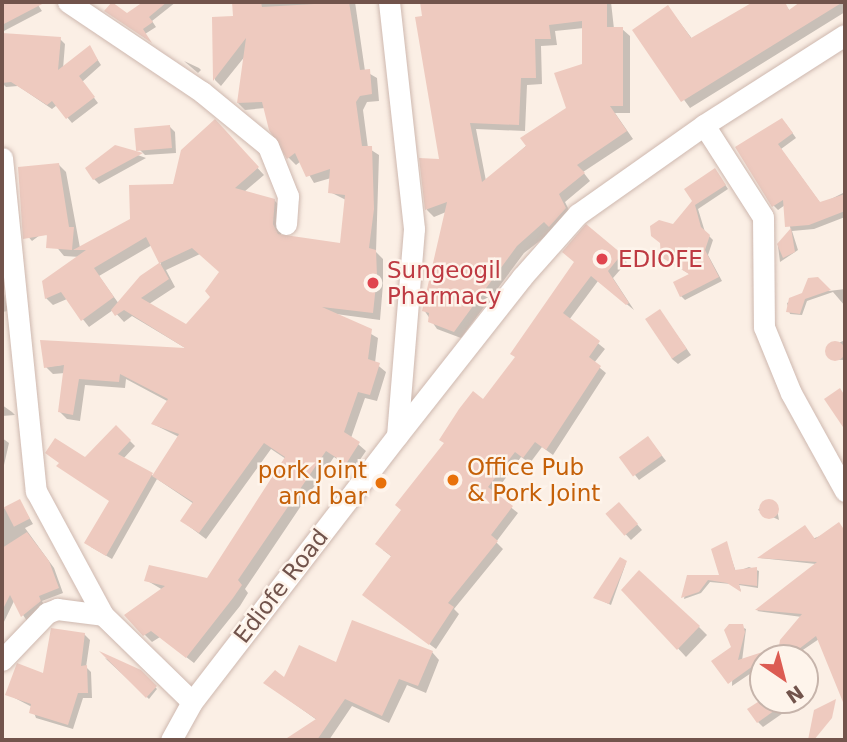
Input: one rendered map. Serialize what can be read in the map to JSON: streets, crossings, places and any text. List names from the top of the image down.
{
  "streets": {
    "street": ["Ediofe Road"]
  },
  "places": [
    "EDIOFE",
    "Sungeogil Pharmacy",
    "Office Pub & Pork Joint",
    "pork joint and bar"
  ],
  "north": "bottom right"
}
